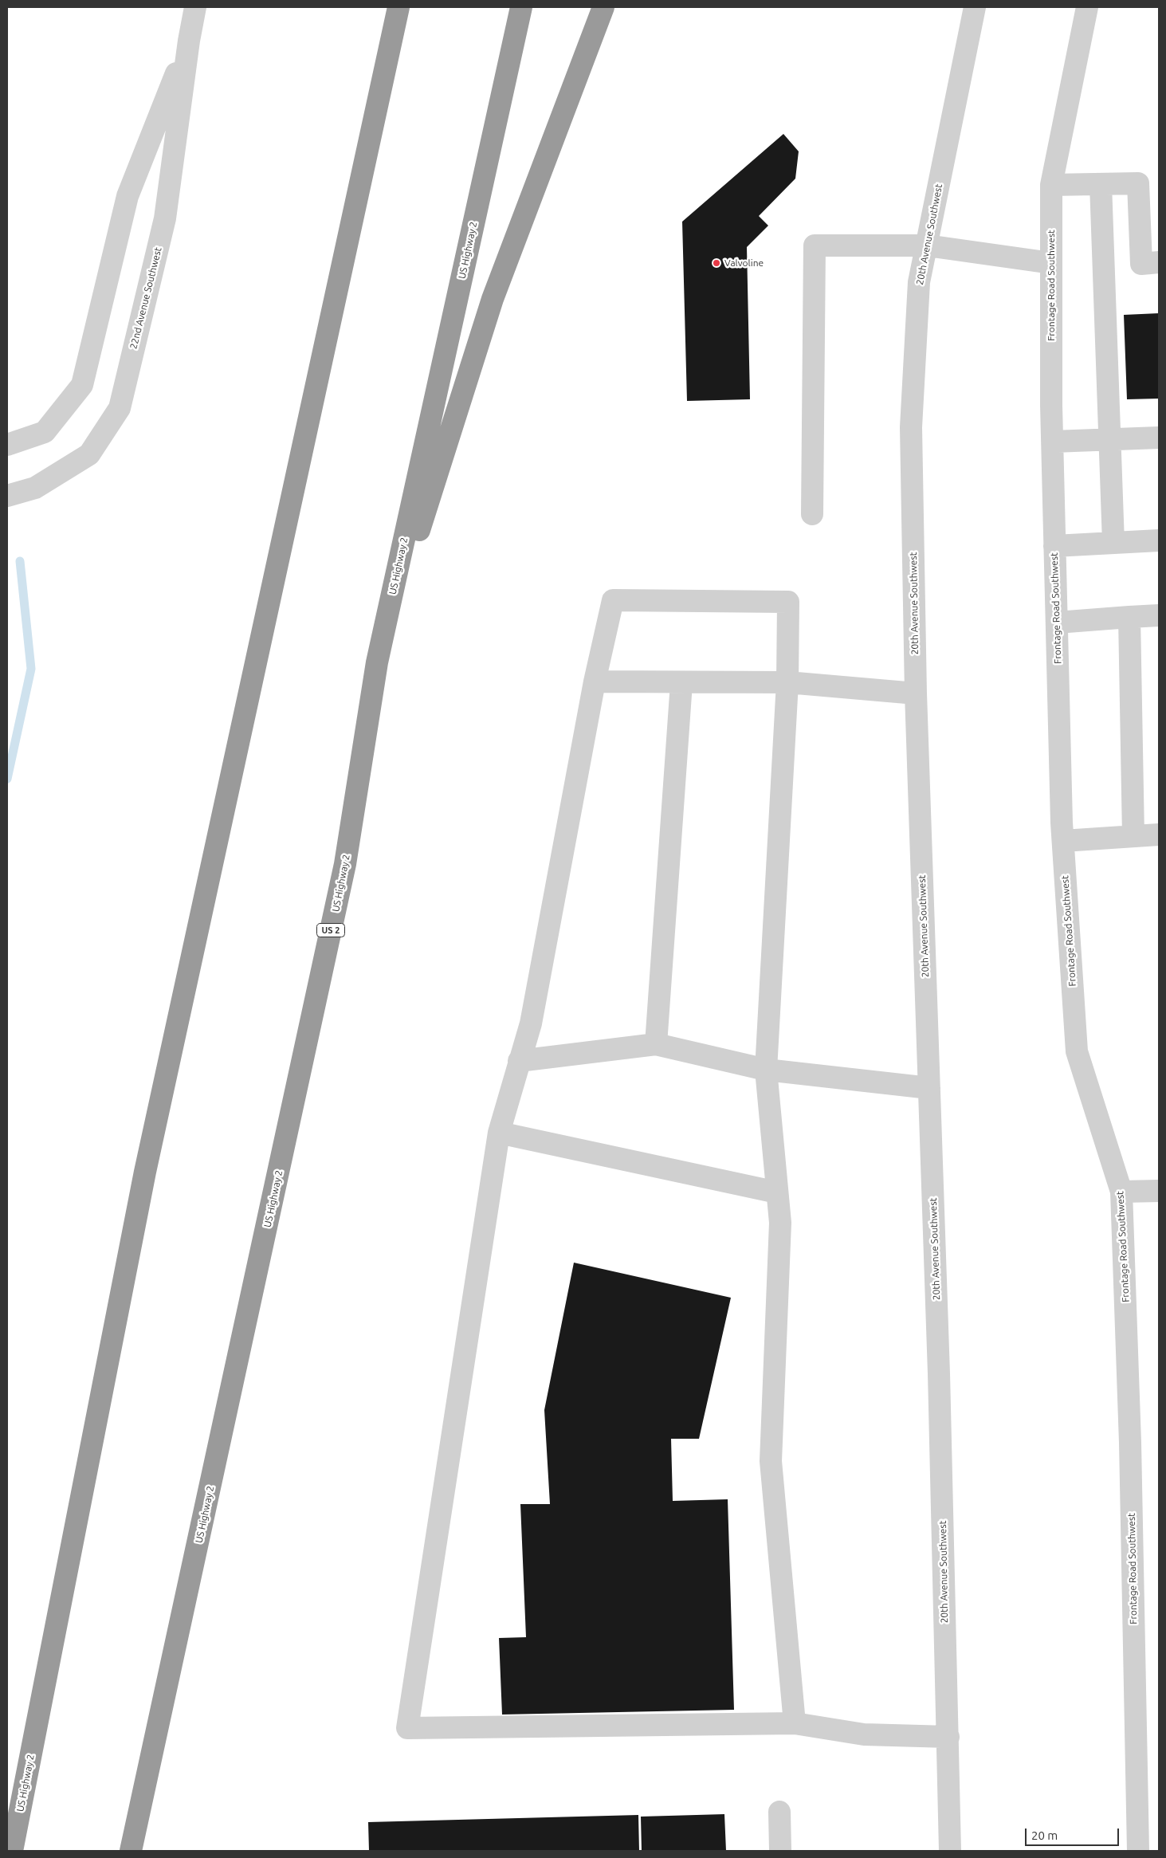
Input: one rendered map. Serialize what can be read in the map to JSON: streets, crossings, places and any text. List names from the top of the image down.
{
  "streets": {
    "highway": ["US Highway 2", "US 2"],
    "street": ["20th Avenue Southwest", "Frontage Road Southwest", "22nd Avenue Southwest"]
  },
  "places": ["Valvoline"],
  "scale_bar": "20 m"
}
